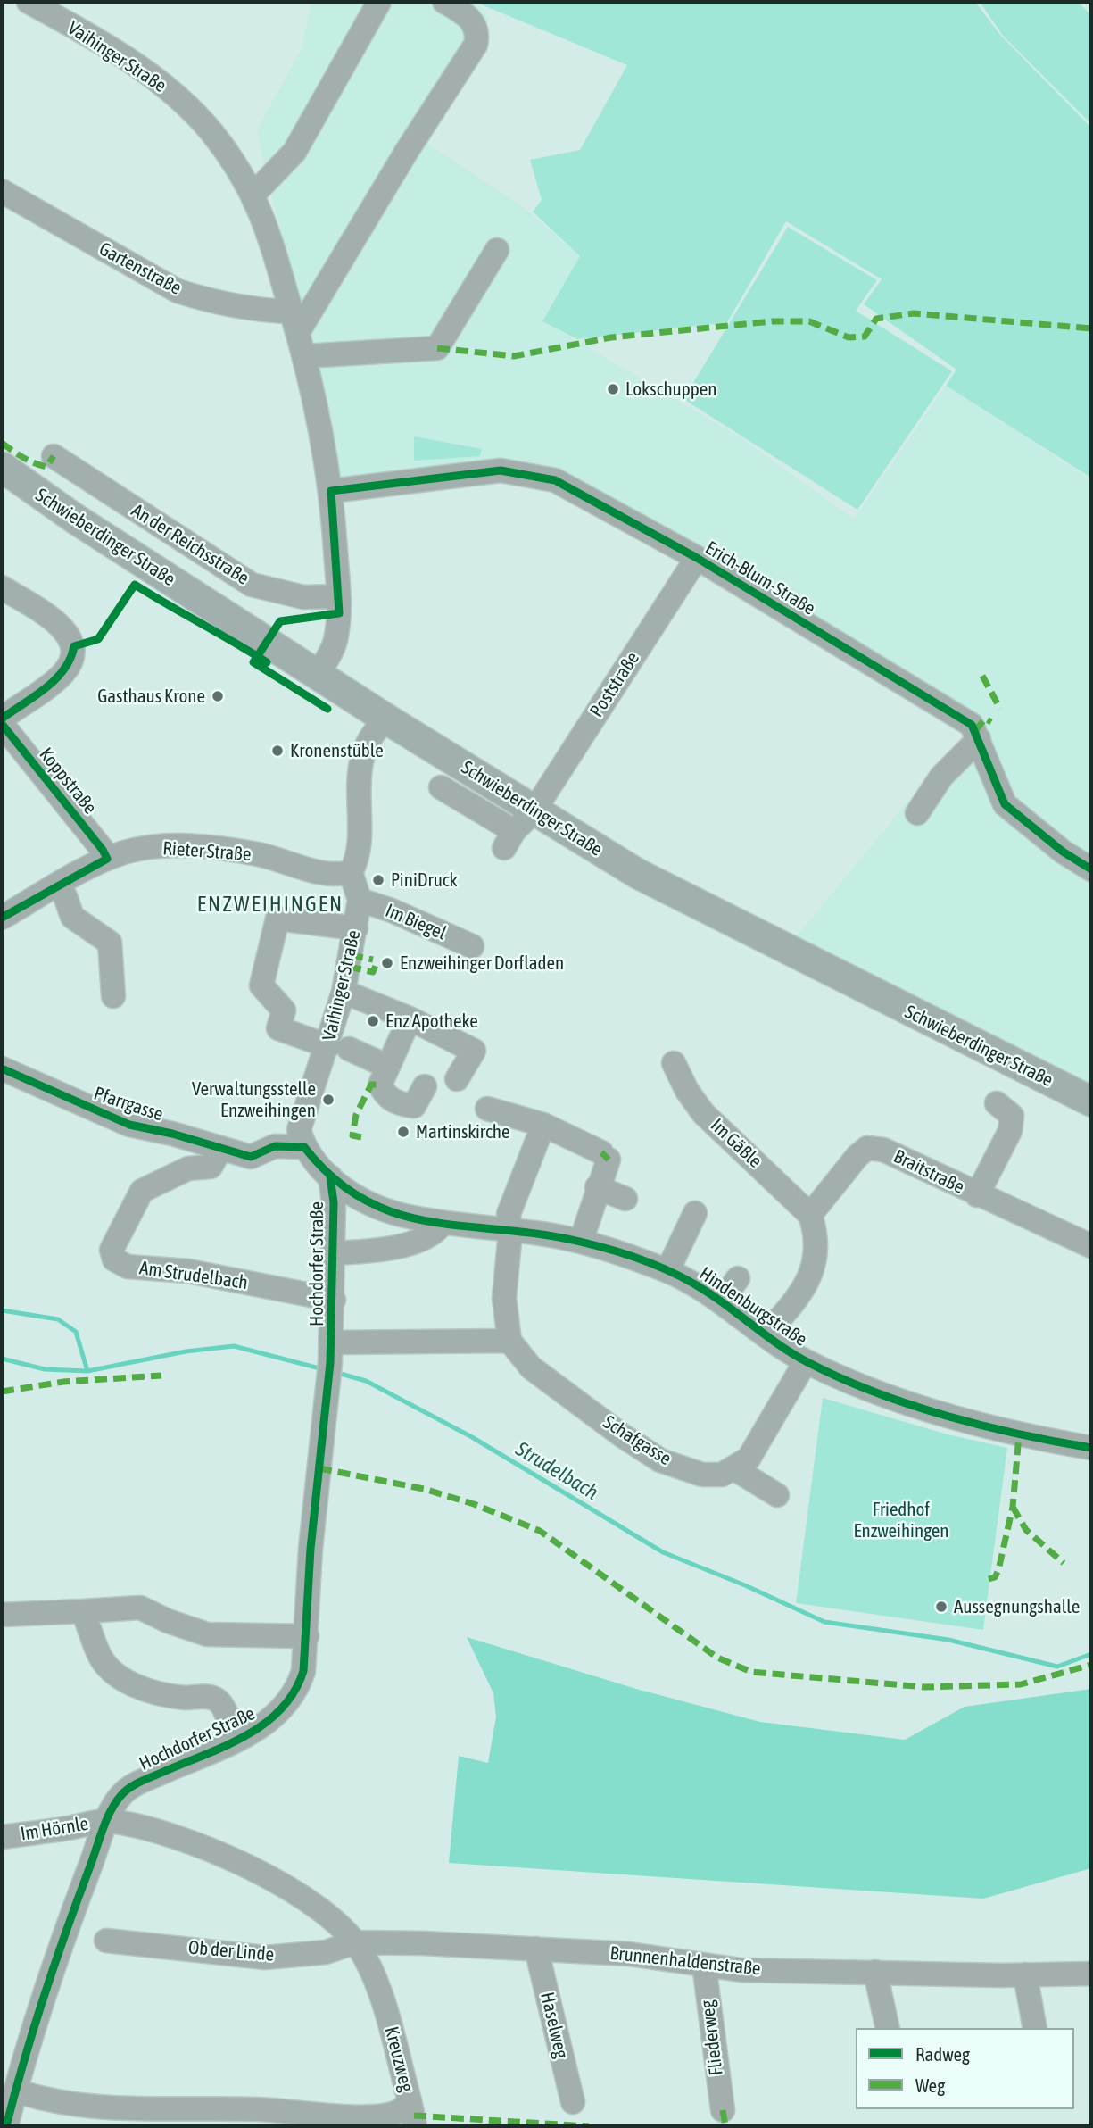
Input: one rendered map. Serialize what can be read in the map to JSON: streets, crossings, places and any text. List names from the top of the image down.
{
  "streets": {
    "main road": ["Schwieberdinger Straße"],
    "street": [
      "Vaihinger Straße",
      "Gartenstraße",
      "An der Reichsstraße",
      "Erich-Blum-Straße",
      "Poststraße",
      "Koppstraße",
      "Rieter Straße",
      "Im Biegel",
      "Pfarrgasse",
      "Im Gäßle",
      "Braitstraße",
      "Hochdorfer Straße",
      "Am Strudelbach",
      "Hindenburgstraße",
      "Schafgasse",
      "Im Hörnle",
      "Ob der Linde",
      "Brunnenhaldenstraße",
      "Haselweg",
      "Fliederweg",
      "Kreuzweg"
    ]
  },
  "crossings": [
    ["Vaihinger Straße", "Gartenstraße"],
    ["Vaihinger Straße", "Schwieberdinger Straße"],
    ["Vaihinger Straße", "An der Reichsstraße"],
    ["Vaihinger Straße", "Erich-Blum-Straße"],
    ["Vaihinger Straße", "Rieter Straße"],
    ["Vaihinger Straße", "Im Biegel"],
    ["Vaihinger Straße", "Pfarrgasse"],
    ["Vaihinger Straße", "Hindenburgstraße"],
    ["Schwieberdinger Straße", "Poststraße"],
    ["Erich-Blum-Straße", "Poststraße"],
    ["Koppstraße", "Rieter Straße"],
    ["Pfarrgasse", "Am Strudelbach"],
    ["Pfarrgasse", "Hindenburgstraße"],
    ["Im Gäßle", "Braitstraße"],
    ["Hochdorfer Straße", "Am Strudelbach"],
    ["Hochdorfer Straße", "Hindenburgstraße"],
    ["Hochdorfer Straße", "Im Hörnle"],
    ["Hochdorfer Straße", "Kreuzweg"],
    ["Im Hörnle", "Kreuzweg"],
    ["Ob der Linde", "Brunnenhaldenstraße"],
    ["Ob der Linde", "Kreuzweg"],
    ["Brunnenhaldenstraße", "Haselweg"],
    ["Brunnenhaldenstraße", "Fliederweg"],
    ["Brunnenhaldenstraße", "Kreuzweg"]
  ],
  "districts": ["ENZWEIHINGEN"],
  "water": ["Strudelbach"],
  "parks": ["Friedhof Enzweihingen"],
  "places": [
    "Lokschuppen",
    "Gasthaus Krone",
    "Kronenstüble",
    "PiniDruck",
    "Enzweihinger Dorfladen",
    "Enz Apotheke",
    "Verwaltungsstelle Enzweihingen",
    "Martinskirche",
    "Aussegnungshalle"
  ],
  "legend": ["Radweg", "Weg"]
}
